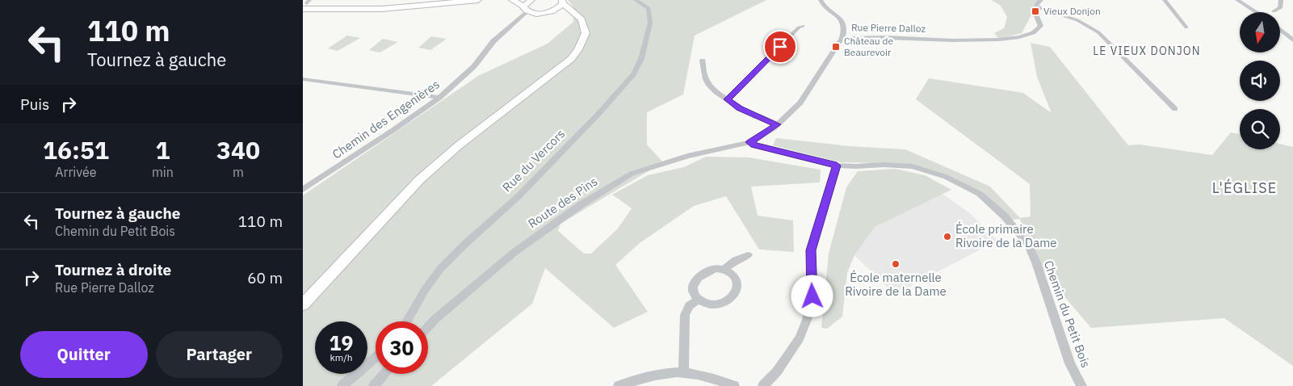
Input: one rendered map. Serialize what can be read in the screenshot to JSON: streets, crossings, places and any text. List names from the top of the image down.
{
  "streets": {
    "street": [
      "Rue Pierre Dalloz",
      "Chemin des Engenières",
      "Rue du Vercors",
      "Route des Pins",
      "Chemin du Petit Bois"
    ]
  },
  "crossings": [
    ["Rue Pierre Dalloz", "Route des Pins"],
    ["Rue Pierre Dalloz", "Chemin du Petit Bois"],
    ["Route des Pins", "Chemin du Petit Bois"]
  ],
  "districts": ["LE VIEUX DONJON", "L'ÉGLISE"],
  "places": {
    "transit": ["Vieux Donjon", "Château de Beaurevoir"],
    "other": ["École primaire Rivoire de la Dame", "École maternelle Rivoire de la Dame"]
  },
  "north": "bottom",
  "page": {
    "turn": ["110 m", "Tournez à gauche"],
    "then": "Puis",
    "eta": [
      "16:51",
      "Arrivée",
      "1",
      "min",
      "340",
      "m"
    ],
    "list": [
      {
        "name": "Tournez à gauche",
        "note": "Chemin du Petit Bois",
        "value": "110 m"
      },
      {
        "name": "Tournez à droite",
        "note": "Rue Pierre Dalloz",
        "value": "60 m"
      }
    ],
    "speed": "19 km/h",
    "limit": "30",
    "buttons": ["Quitter", "Partager"]
  }
}
